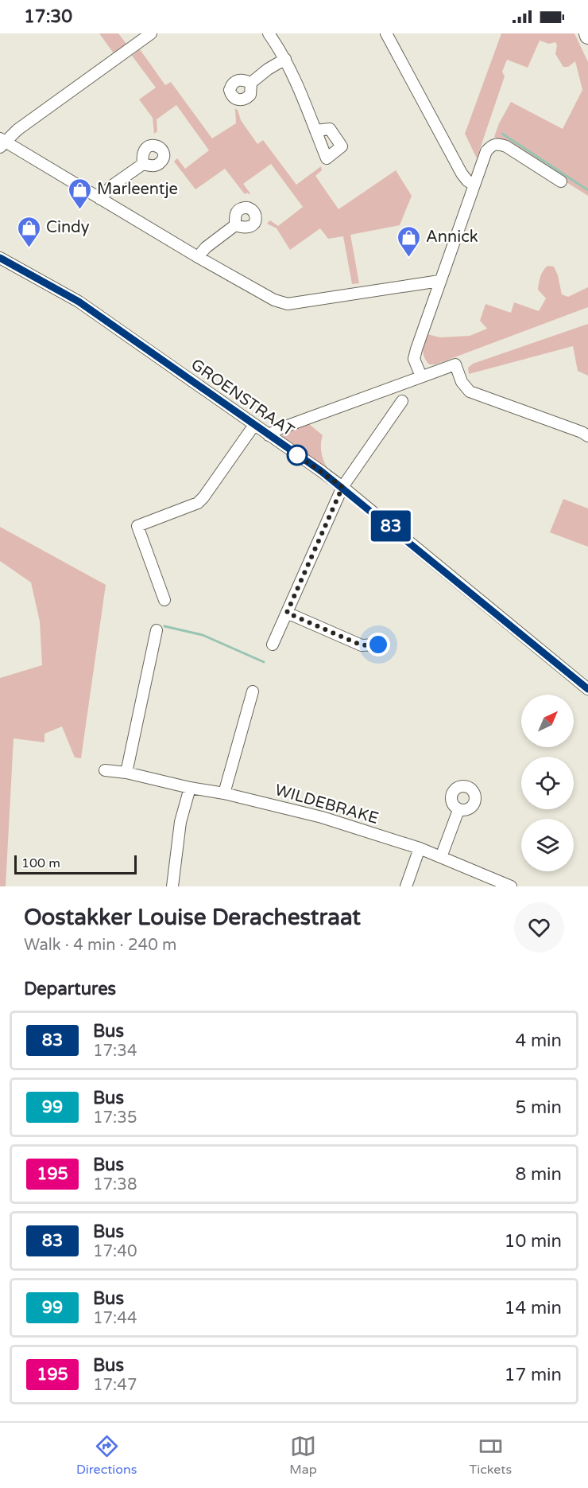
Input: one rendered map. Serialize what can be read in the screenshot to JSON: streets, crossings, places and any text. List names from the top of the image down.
{
  "streets": {
    "street": ["GROENSTRAAT", "WILDEBRAKE"]
  },
  "places": {
    "shop": ["Marleentje", "Cindy", "Annick"]
  },
  "lines": ["bus line 83"],
  "scale_bar": "100 m",
  "north": "top right",
  "page": {
    "status": "17:30",
    "on_map": "83",
    "scale": "100 m",
    "heading": [
      ["Oostakker Louise Derachestraat", "Walk · 4 min · 240 m"],
      "Departures"
    ],
    "list": [
      {
        "mark": "83",
        "name": "Bus",
        "note": "17:34",
        "value": "4 min"
      },
      {
        "mark": "99",
        "name": "Bus",
        "note": "17:35",
        "value": "5 min"
      },
      {
        "mark": "195",
        "name": "Bus",
        "note": "17:38",
        "value": "8 min"
      },
      {
        "mark": "83",
        "name": "Bus",
        "note": "17:40",
        "value": "10 min"
      },
      {
        "mark": "99",
        "name": "Bus",
        "note": "17:44",
        "value": "14 min"
      },
      {
        "mark": "195",
        "name": "Bus",
        "note": "17:47",
        "value": "17 min"
      }
    ],
    "tabs": ["Directions", "Map", "Tickets"]
  }
}
